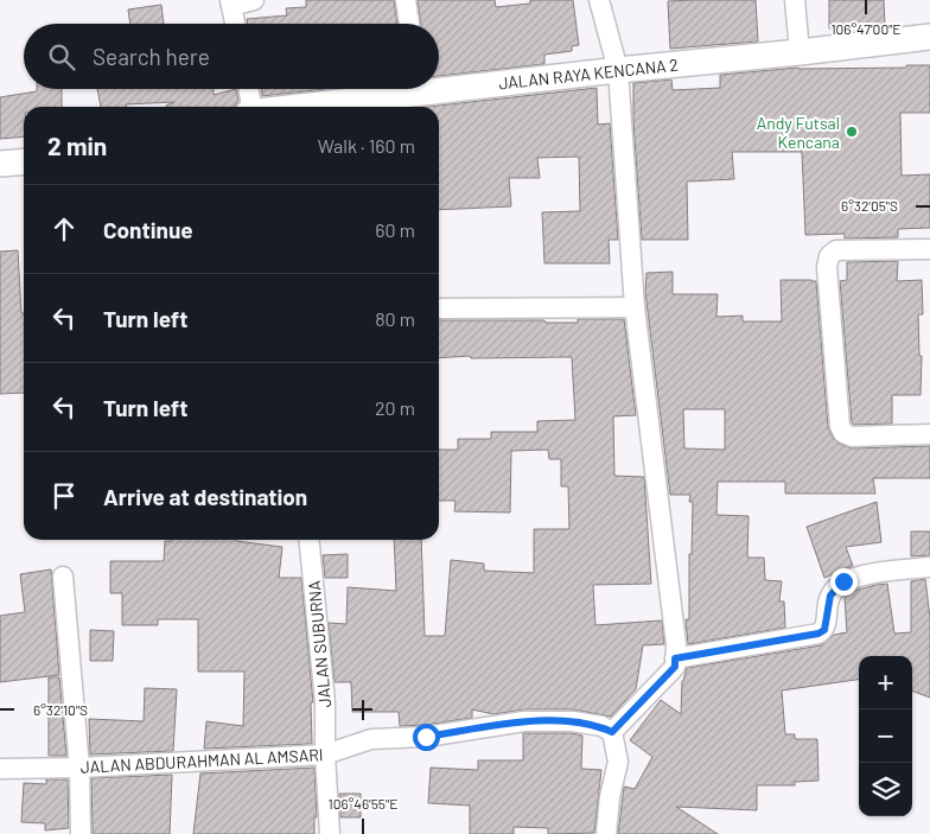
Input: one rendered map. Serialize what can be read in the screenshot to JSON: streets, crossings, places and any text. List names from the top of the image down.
{
  "streets": {
    "street": ["JALAN RAYA KENCANA 2", "JALAN SUBURNA", "JALAN ABDURAHMAN AL AMSARI"]
  },
  "crossings": [
    ["JALAN SUBURNA", "JALAN ABDURAHMAN AL AMSARI"]
  ],
  "places": ["Andy Futsal Kencana"],
  "page": {
    "search": "Search here",
    "heading": ["2 min", "Walk · 160 m"],
    "list": [
      ["Continue", "60 m"],
      ["Turn left", "80 m"],
      ["Turn left", "20 m"],
      "Arrive at destination"
    ],
    "map_buttons": ["+", "−"]
  },
  "coordinates": [
    "106°47'00\"E",
    "6°32'05\"S",
    "6°32'10\"S",
    "106°46'55\"E"
  ]
}
